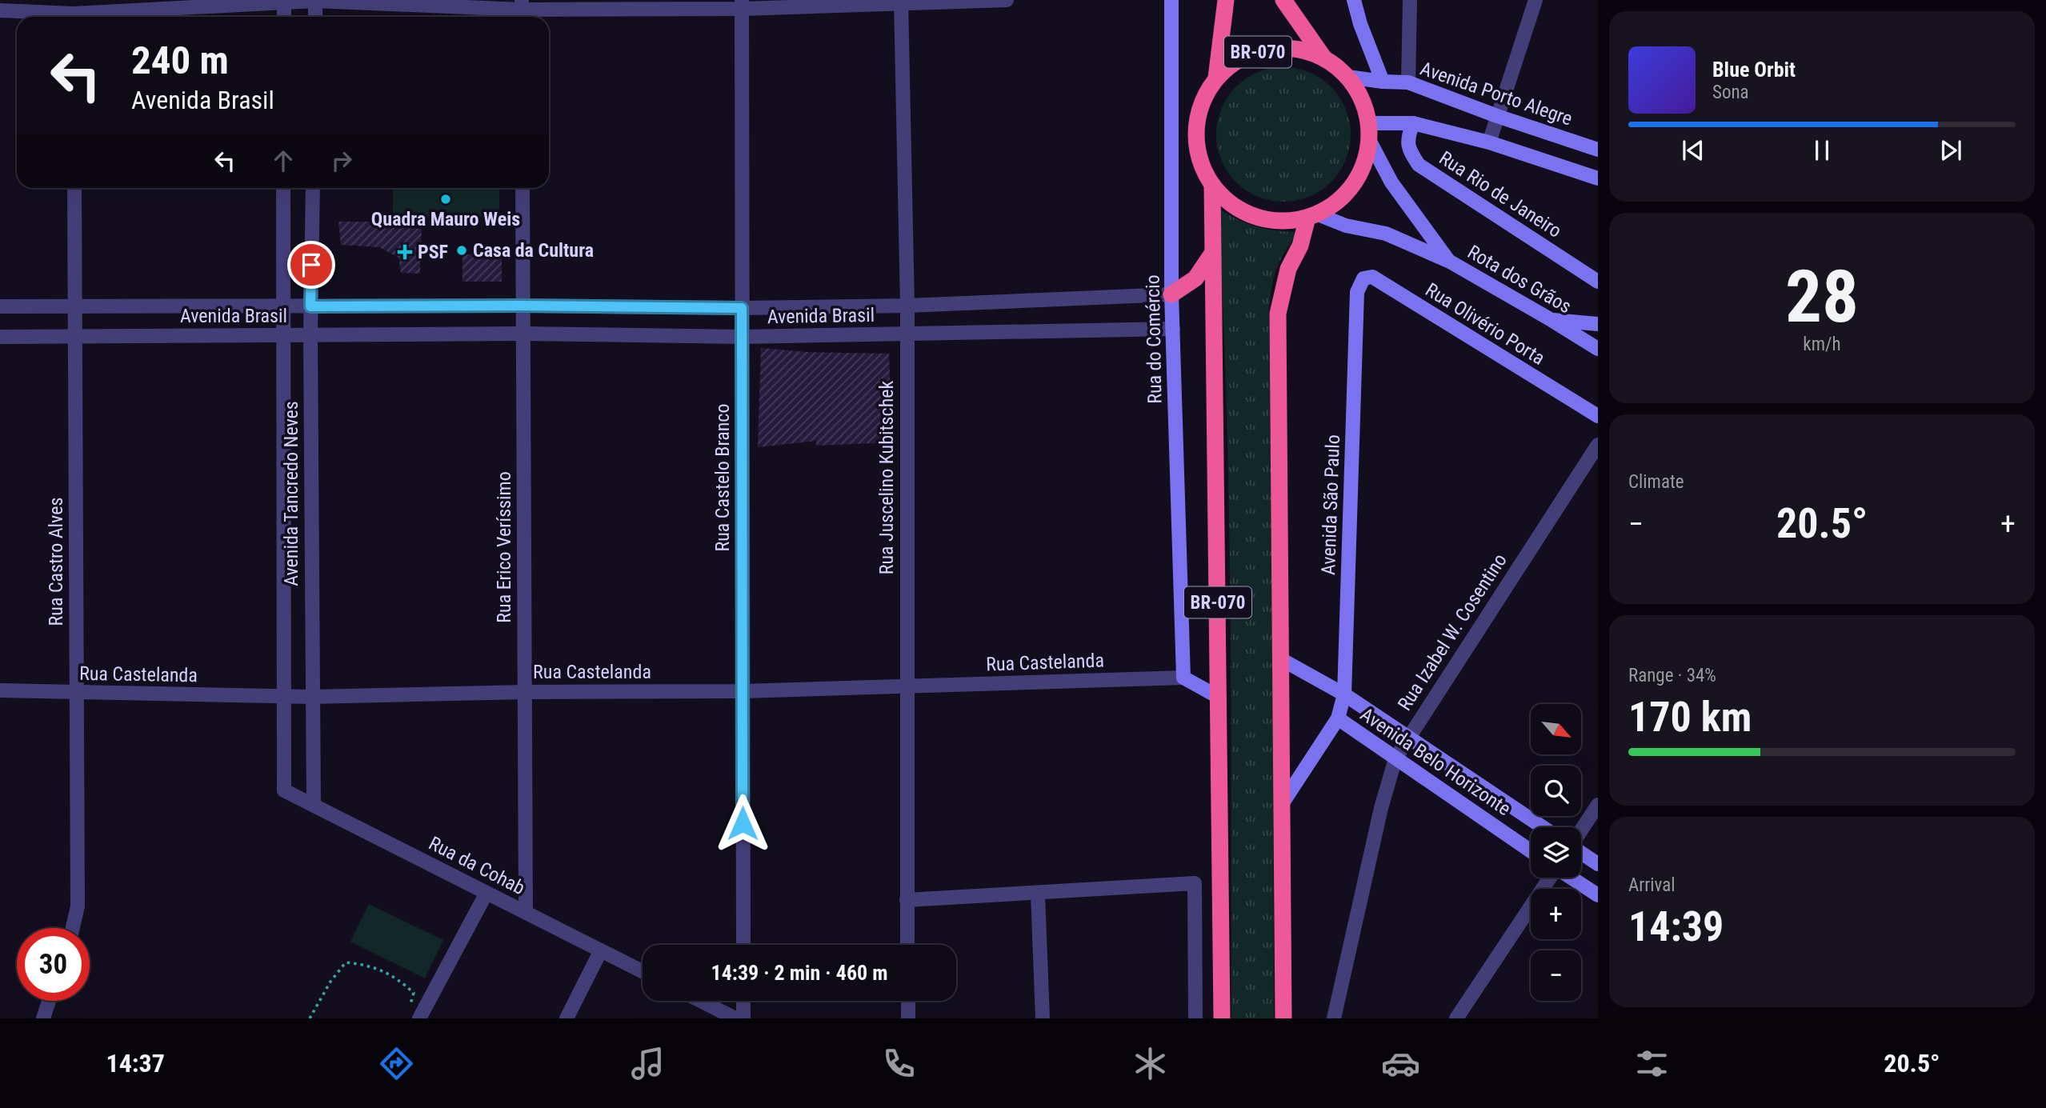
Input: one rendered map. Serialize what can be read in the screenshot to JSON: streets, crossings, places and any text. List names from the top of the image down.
{
  "streets": {
    "highway": ["BR-070"],
    "street": [
      "Avenida Porto Alegre",
      "Rua Rio de Janeiro",
      "Rota dos Grãos",
      "Avenida Brasil",
      "Rua Olivério Porta",
      "Rua do Comércio",
      "Rua Castelo Branco",
      "Rua Juscelino Kubitschek",
      "Avenida Tancredo Neves",
      "Avenida São Paulo",
      "Rua Erico Veríssimo",
      "Rua Castro Alves",
      "Rua Izabel W. Cosentino",
      "Rua Castelanda",
      "Avenida Belo Horizonte",
      "Rua da Cohab"
    ]
  },
  "crossings": [
    ["BR-070", "Avenida Porto Alegre"],
    ["BR-070", "Rota dos Grãos"],
    ["BR-070", "Avenida Belo Horizonte"],
    ["Avenida Porto Alegre", "Rota dos Grãos"],
    ["Avenida Brasil", "Rua do Comércio"],
    ["Avenida Brasil", "Rua Castelo Branco"],
    ["Avenida Brasil", "Rua Juscelino Kubitschek"],
    ["Avenida Brasil", "Avenida Tancredo Neves"],
    ["Avenida Brasil", "Rua Erico Veríssimo"],
    ["Avenida Brasil", "Rua Castro Alves"],
    ["Rua Olivério Porta", "Avenida São Paulo"],
    ["Rua do Comércio", "Rua Castelanda"],
    ["Rua Castelo Branco", "Rua Castelanda"],
    ["Rua Juscelino Kubitschek", "Rua Castelanda"],
    ["Avenida Tancredo Neves", "Rua Castelanda"],
    ["Avenida Tancredo Neves", "Rua da Cohab"],
    ["Avenida São Paulo", "Avenida Belo Horizonte"],
    ["Rua Erico Veríssimo", "Rua Castelanda"],
    ["Rua Erico Veríssimo", "Rua da Cohab"],
    ["Rua Castro Alves", "Rua Castelanda"],
    ["Rua Izabel W. Cosentino", "Avenida Belo Horizonte"]
  ],
  "places": {
    "other": ["Quadra Mauro Weis", "Casa da Cultura"],
    "health": ["PSF"]
  },
  "north": "bottom right",
  "page": {
    "turn": ["240 m", "Avenida Brasil"],
    "song": ["Blue Orbit", "Sona"],
    "tile": [
      ["28", "km/h"],
      "Climate",
      ["Range · 34%", "170 km"],
      ["Arrival", "14:39"]
    ],
    "heat": ["−", "20.5°", "+"],
    "map_buttons": ["+", "−"],
    "limit": "30",
    "trip": "14:39 · 2 min · 460 m",
    "tabs": ["14:37", "20.5°"]
  }
}
